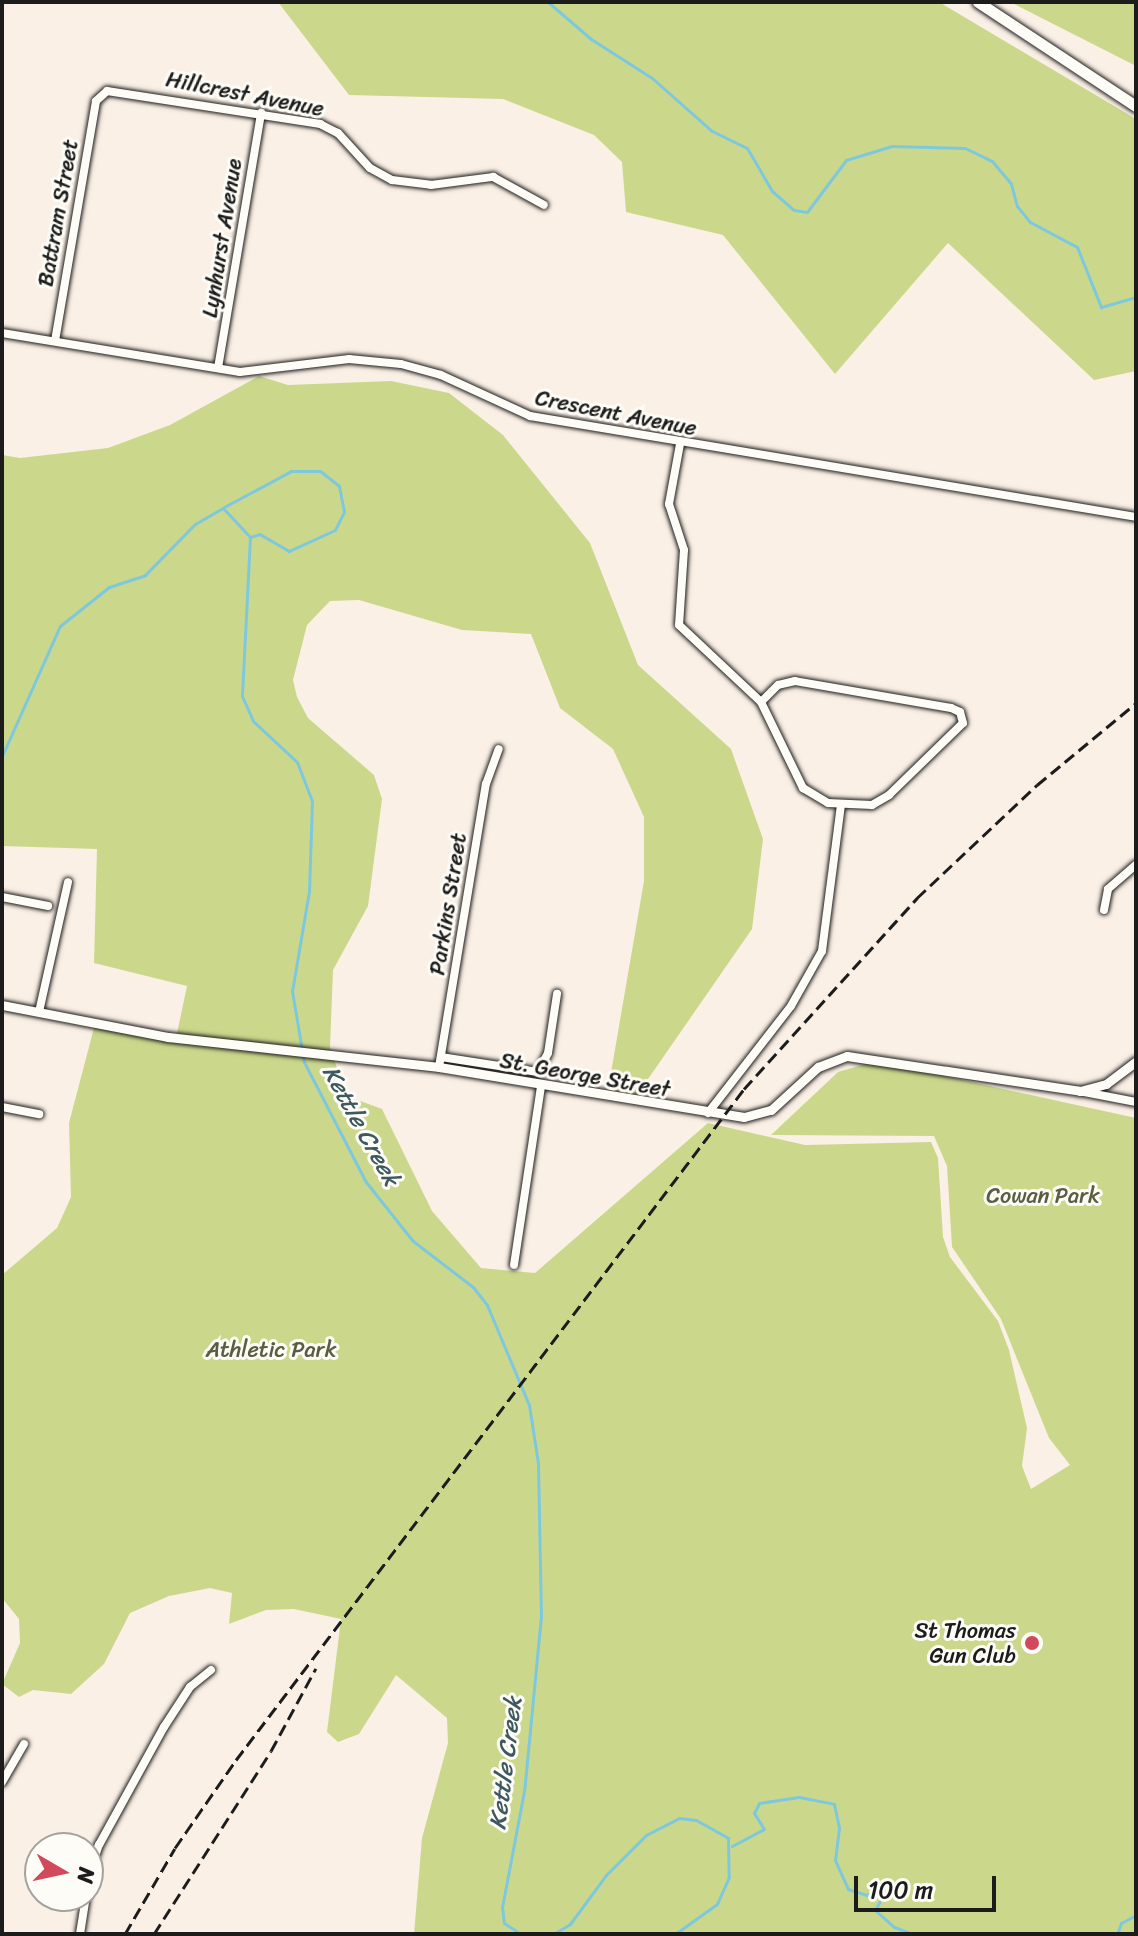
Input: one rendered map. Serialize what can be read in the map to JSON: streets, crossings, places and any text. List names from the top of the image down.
{
  "streets": {
    "street": [
      "Hillcrest Avenue",
      "Battram Street",
      "Lynhurst Avenue",
      "Crescent Avenue",
      "Parkins Street",
      "St. George Street"
    ]
  },
  "crossings": [
    ["Hillcrest Avenue", "Battram Street"],
    ["Hillcrest Avenue", "Lynhurst Avenue"],
    ["Battram Street", "Crescent Avenue"],
    ["Lynhurst Avenue", "Crescent Avenue"],
    ["Parkins Street", "St. George Street"]
  ],
  "water": ["Kettle Creek"],
  "parks": ["Cowan Park", "Athletic Park"],
  "places": ["St Thomas Gun Club"],
  "scale_bar": "100 m",
  "north": "right"
}
